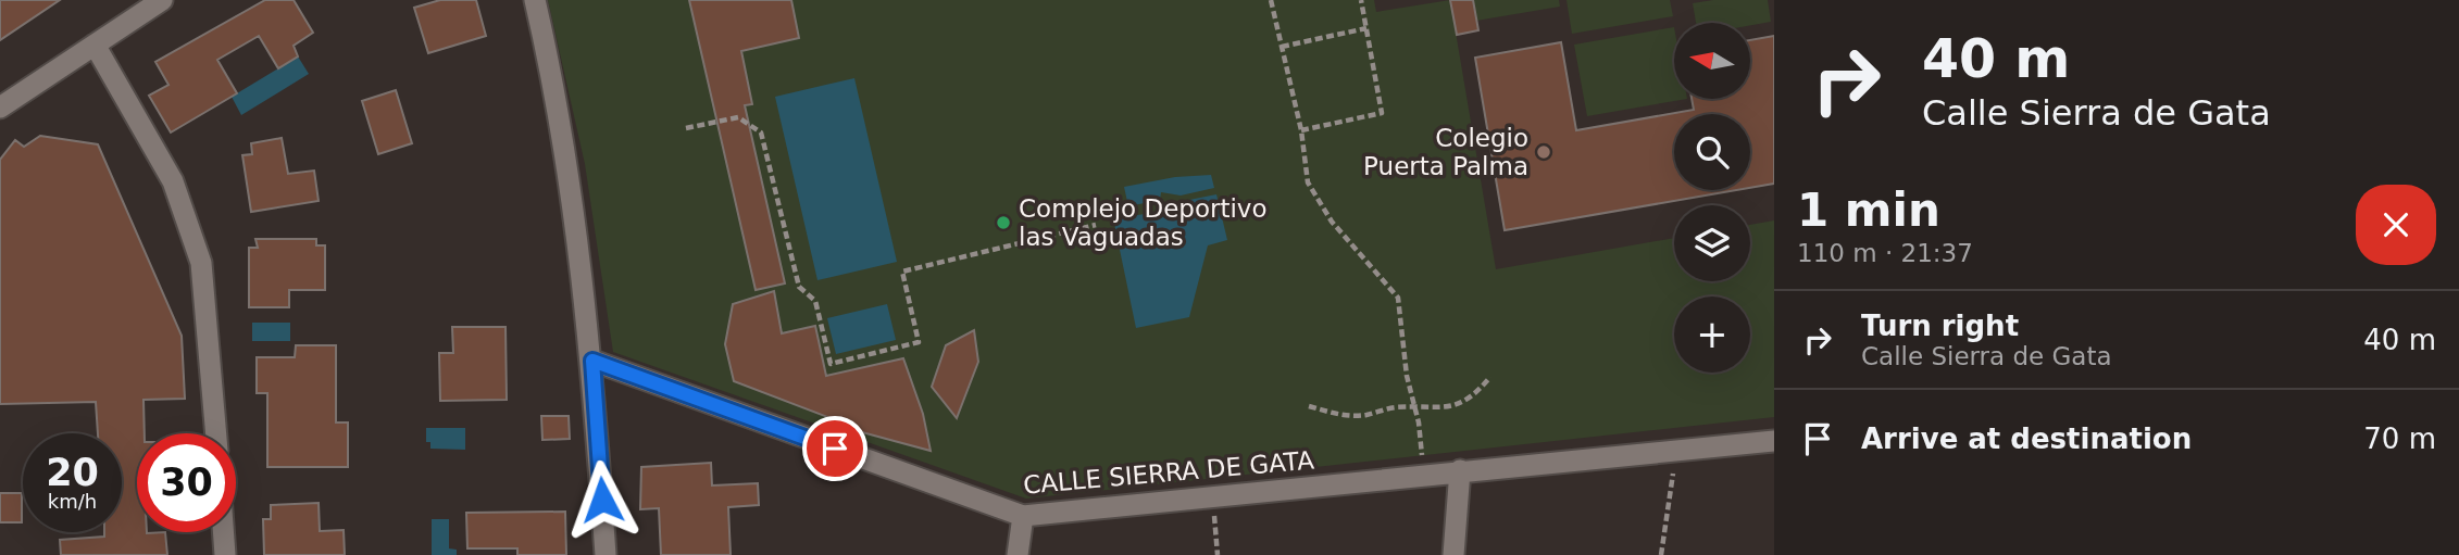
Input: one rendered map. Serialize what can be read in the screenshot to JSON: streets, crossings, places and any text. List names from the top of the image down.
{
  "streets": {
    "street": ["CALLE SIERRA DE GATA"]
  },
  "places": ["Colegio Puerta Palma", "Complejo Deportivo las Vaguadas"],
  "north": "left",
  "page": {
    "turn": ["40 m", "Calle Sierra de Gata"],
    "map_buttons": "+",
    "heading": ["1 min", "110 m · 21:37"],
    "list": [
      {
        "name": "Turn right",
        "note": "Calle Sierra de Gata",
        "value": "40 m"
      },
      {
        "name": "Arrive at destination",
        "value": "70 m"
      }
    ],
    "speed": "20 km/h",
    "limit": "30"
  }
}
